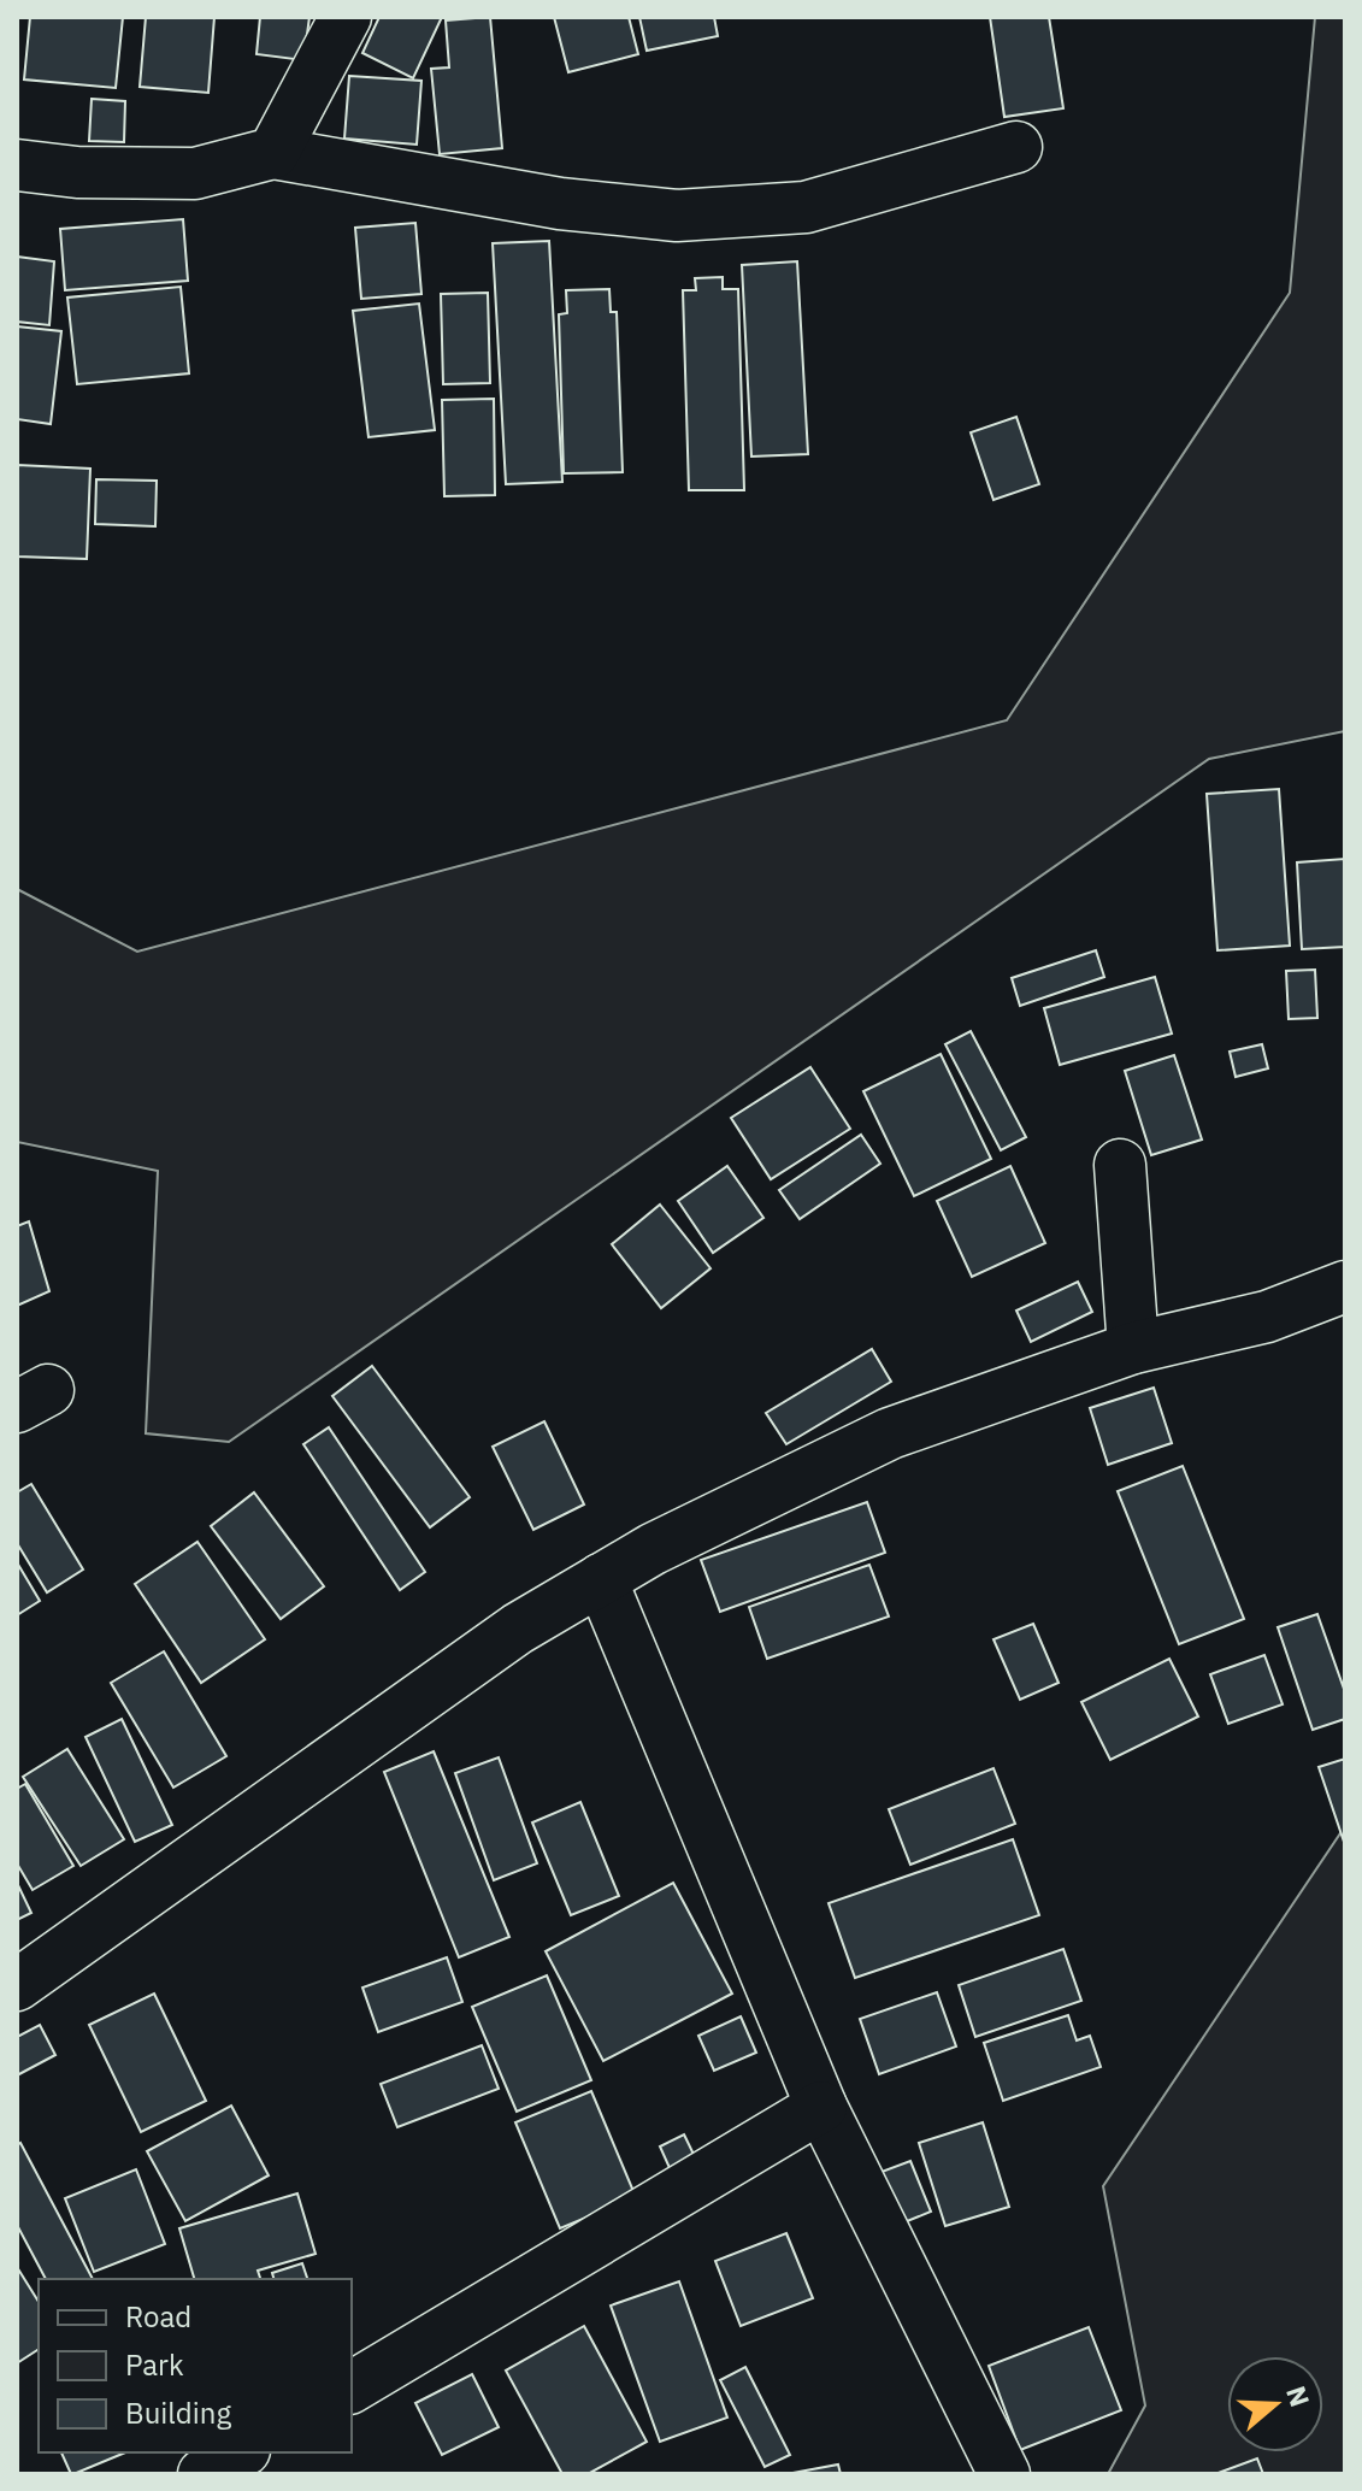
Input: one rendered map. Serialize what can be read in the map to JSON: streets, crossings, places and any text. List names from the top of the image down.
{
  "legend": ["Road", "Park", "Building"],
  "north": "right"
}
